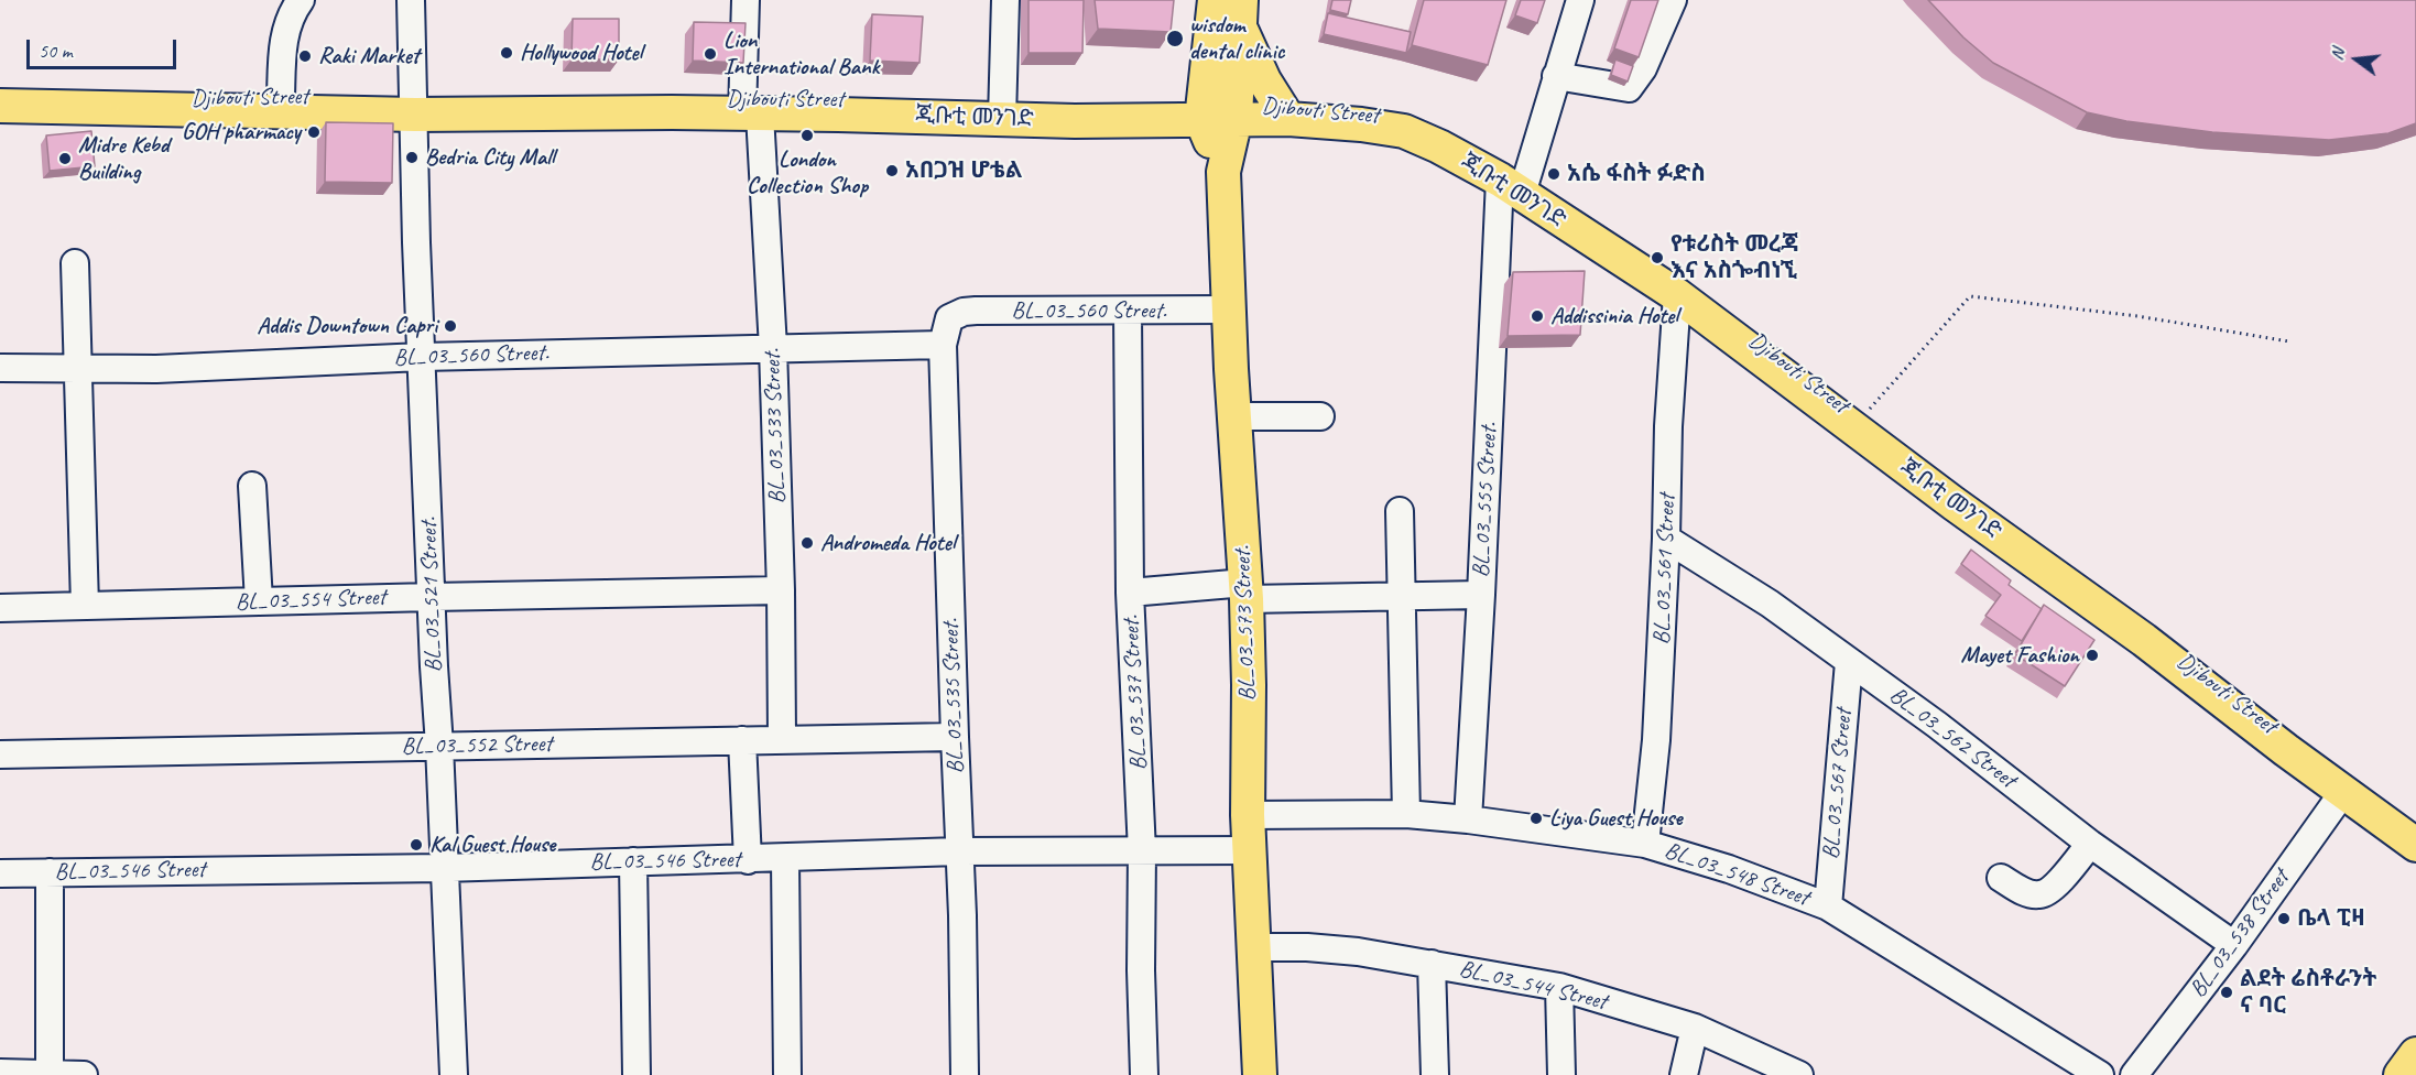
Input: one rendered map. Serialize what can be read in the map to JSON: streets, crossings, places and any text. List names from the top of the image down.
{
  "streets": {
    "main road": ["Djibouti Street", "ጂቡቲ መንገድ", "BL_03_573 Street."],
    "street": [
      "BL_03_560 Street.",
      "BL_03_533 Street.",
      "BL_03_555 Street.",
      "BL_03_561 Street",
      "BL_03_521 Street.",
      "BL_03_554 Street",
      "BL_03_537 Street.",
      "BL_03_535 Street.",
      "BL_03_562 Street",
      "BL_03_552 Street",
      "BL_03_567 Street",
      "BL_03_546 Street",
      "BL_03_548 Street",
      "BL_03_538 Street",
      "BL_03_544 Street"
    ]
  },
  "crossings": [
    ["Djibouti Street", "ጂቡቲ መንገድ"],
    ["Djibouti Street", "BL_03_533 Street."],
    ["Djibouti Street", "BL_03_555 Street."],
    ["Djibouti Street", "BL_03_521 Street."],
    ["ጂቡቲ መንገድ", "BL_03_555 Street."],
    ["ጂቡቲ መንገድ", "BL_03_561 Street"],
    ["ጂቡቲ መንገድ", "BL_03_538 Street"],
    ["BL_03_560 Street.", "BL_03_533 Street."],
    ["BL_03_560 Street.", "BL_03_521 Street."],
    ["BL_03_560 Street.", "BL_03_573 Street."],
    ["BL_03_560 Street.", "BL_03_537 Street."],
    ["BL_03_560 Street.", "BL_03_535 Street."],
    ["BL_03_533 Street.", "BL_03_554 Street"],
    ["BL_03_533 Street.", "BL_03_552 Street"],
    ["BL_03_555 Street.", "BL_03_548 Street"],
    ["BL_03_561 Street", "BL_03_562 Street"],
    ["BL_03_561 Street", "BL_03_548 Street"],
    ["BL_03_521 Street.", "BL_03_554 Street"],
    ["BL_03_521 Street.", "BL_03_552 Street"],
    ["BL_03_521 Street.", "BL_03_546 Street"],
    ["BL_03_573 Street.", "BL_03_546 Street"],
    ["BL_03_573 Street.", "BL_03_548 Street"],
    ["BL_03_573 Street.", "BL_03_544 Street"],
    ["BL_03_537 Street.", "BL_03_546 Street"],
    ["BL_03_535 Street.", "BL_03_552 Street"],
    ["BL_03_535 Street.", "BL_03_546 Street"],
    ["BL_03_562 Street", "BL_03_567 Street"],
    ["BL_03_562 Street", "BL_03_538 Street"],
    ["BL_03_567 Street", "BL_03_548 Street"]
  ],
  "places": [
    "wisdom dental clinic",
    "Hollywood Hotel",
    "Lion International Bank",
    "Raki Market",
    "GOH pharmacy",
    "London Collection Shop",
    "Bedria City Mall",
    "Midre Kebd Building",
    "አበጋዝ ሆቴል",
    "አሴ ፋስት ፉድስ",
    "የቱሪስት መረጃ እና አስጐብነኚ",
    "Addissinia Hotel",
    "Addis Downtown Capri",
    "Andromeda Hotel",
    "Mayet Fashion",
    "Liya Guest House",
    "Kal Guest House",
    "ቤላ ፒዛ",
    "ልደት ሬስቶራንት ና ባር"
  ],
  "scale_bar": "50 m",
  "north": "left"
}
